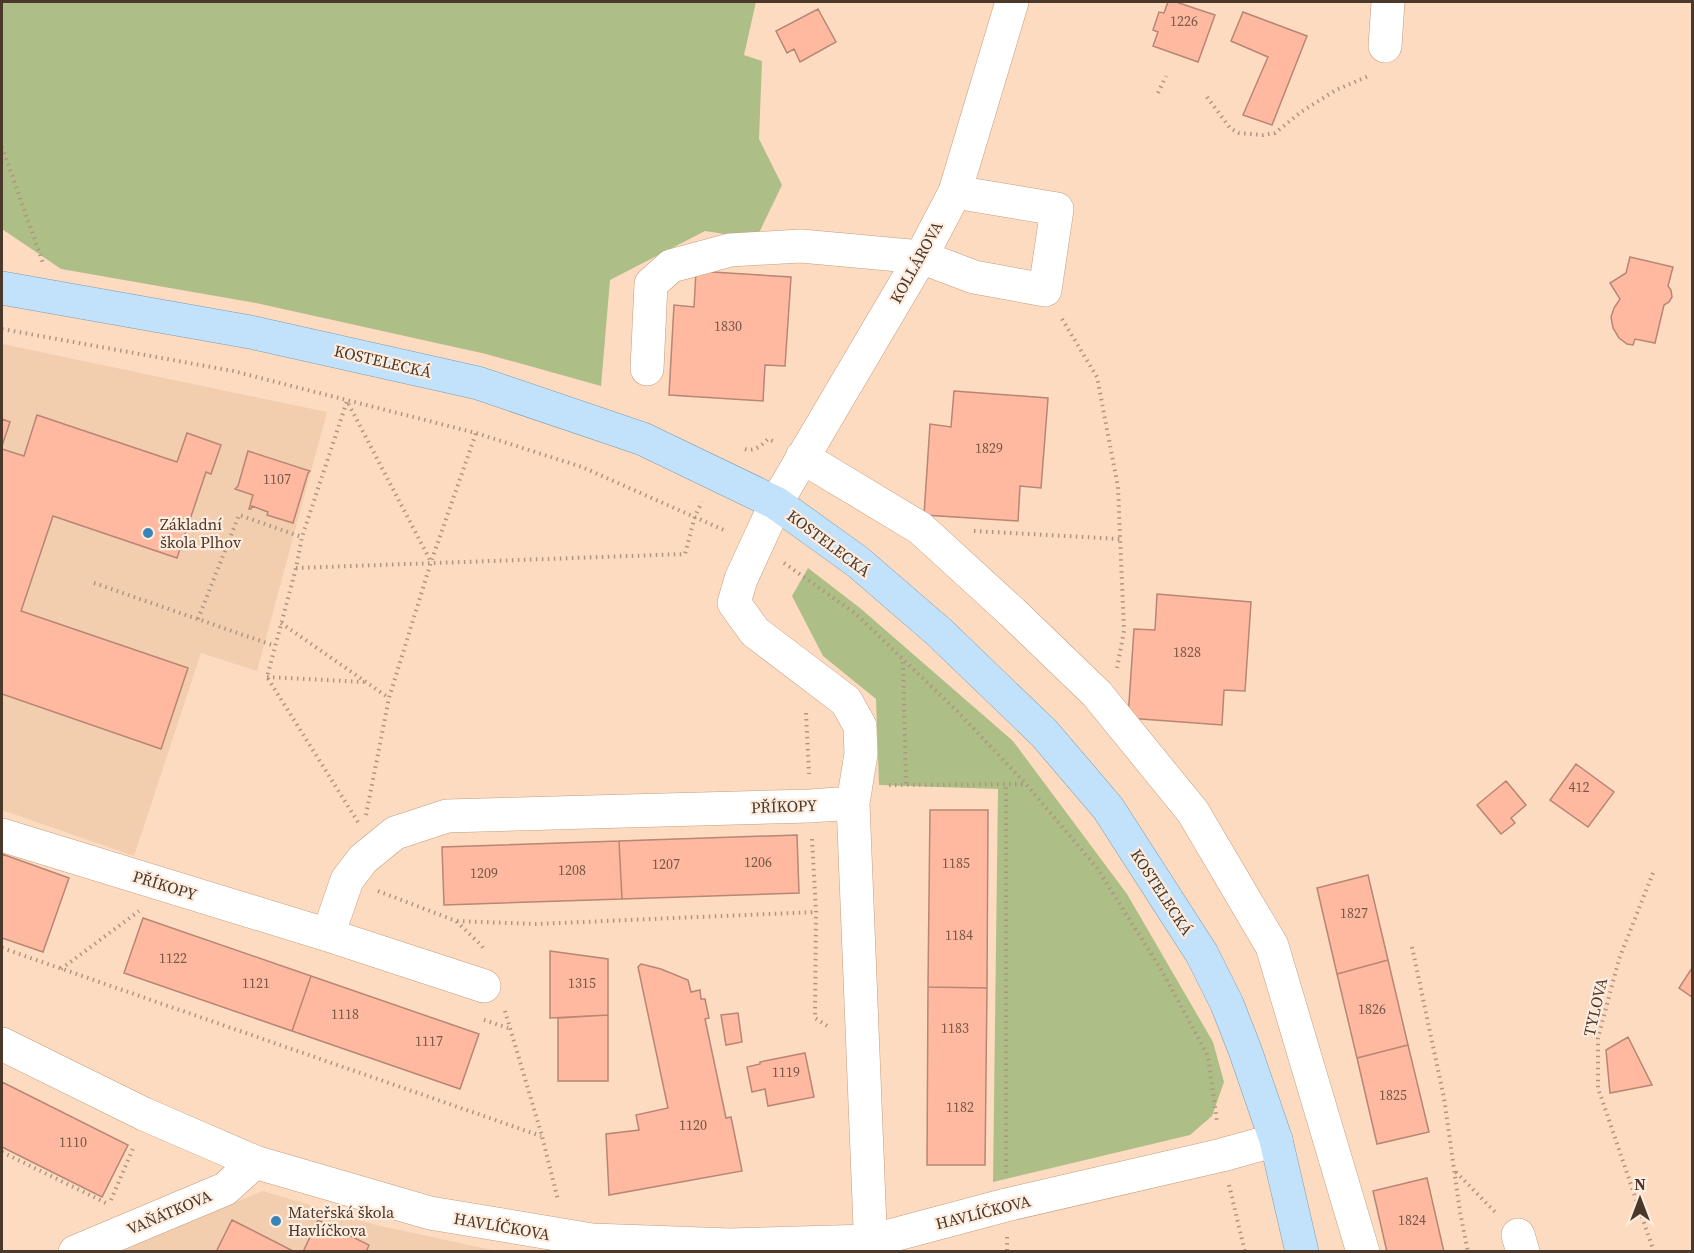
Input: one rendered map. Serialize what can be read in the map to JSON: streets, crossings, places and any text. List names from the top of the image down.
{
  "streets": {
    "main road": ["KOSTELECKÁ"],
    "street": [
      "KOLLÁROVA",
      "PŘÍKOPY",
      "VAŇÁTKOVA",
      "HAVLÍČKOVA"
    ],
    "path": ["TYLOVA"]
  },
  "crossings": [
    ["KOLLÁROVA", "KOSTELECKÁ"],
    ["KOSTELECKÁ", "HAVLÍČKOVA"],
    ["VAŇÁTKOVA", "HAVLÍČKOVA"]
  ],
  "places": ["Základní škola Plhov", "Mateřská škola Havlíčkova"],
  "house_numbers": [
    "1226",
    "1830",
    "1829",
    "1107",
    "1828",
    "412",
    "1206",
    "1185",
    "1207",
    "1208",
    "1209",
    "1827",
    "1184",
    "1122",
    "1121",
    "1315",
    "1826",
    "1118",
    "1183",
    "1117",
    "1119",
    "1825",
    "1182",
    "1120",
    "1110",
    "1824"
  ],
  "north": "top"
}
